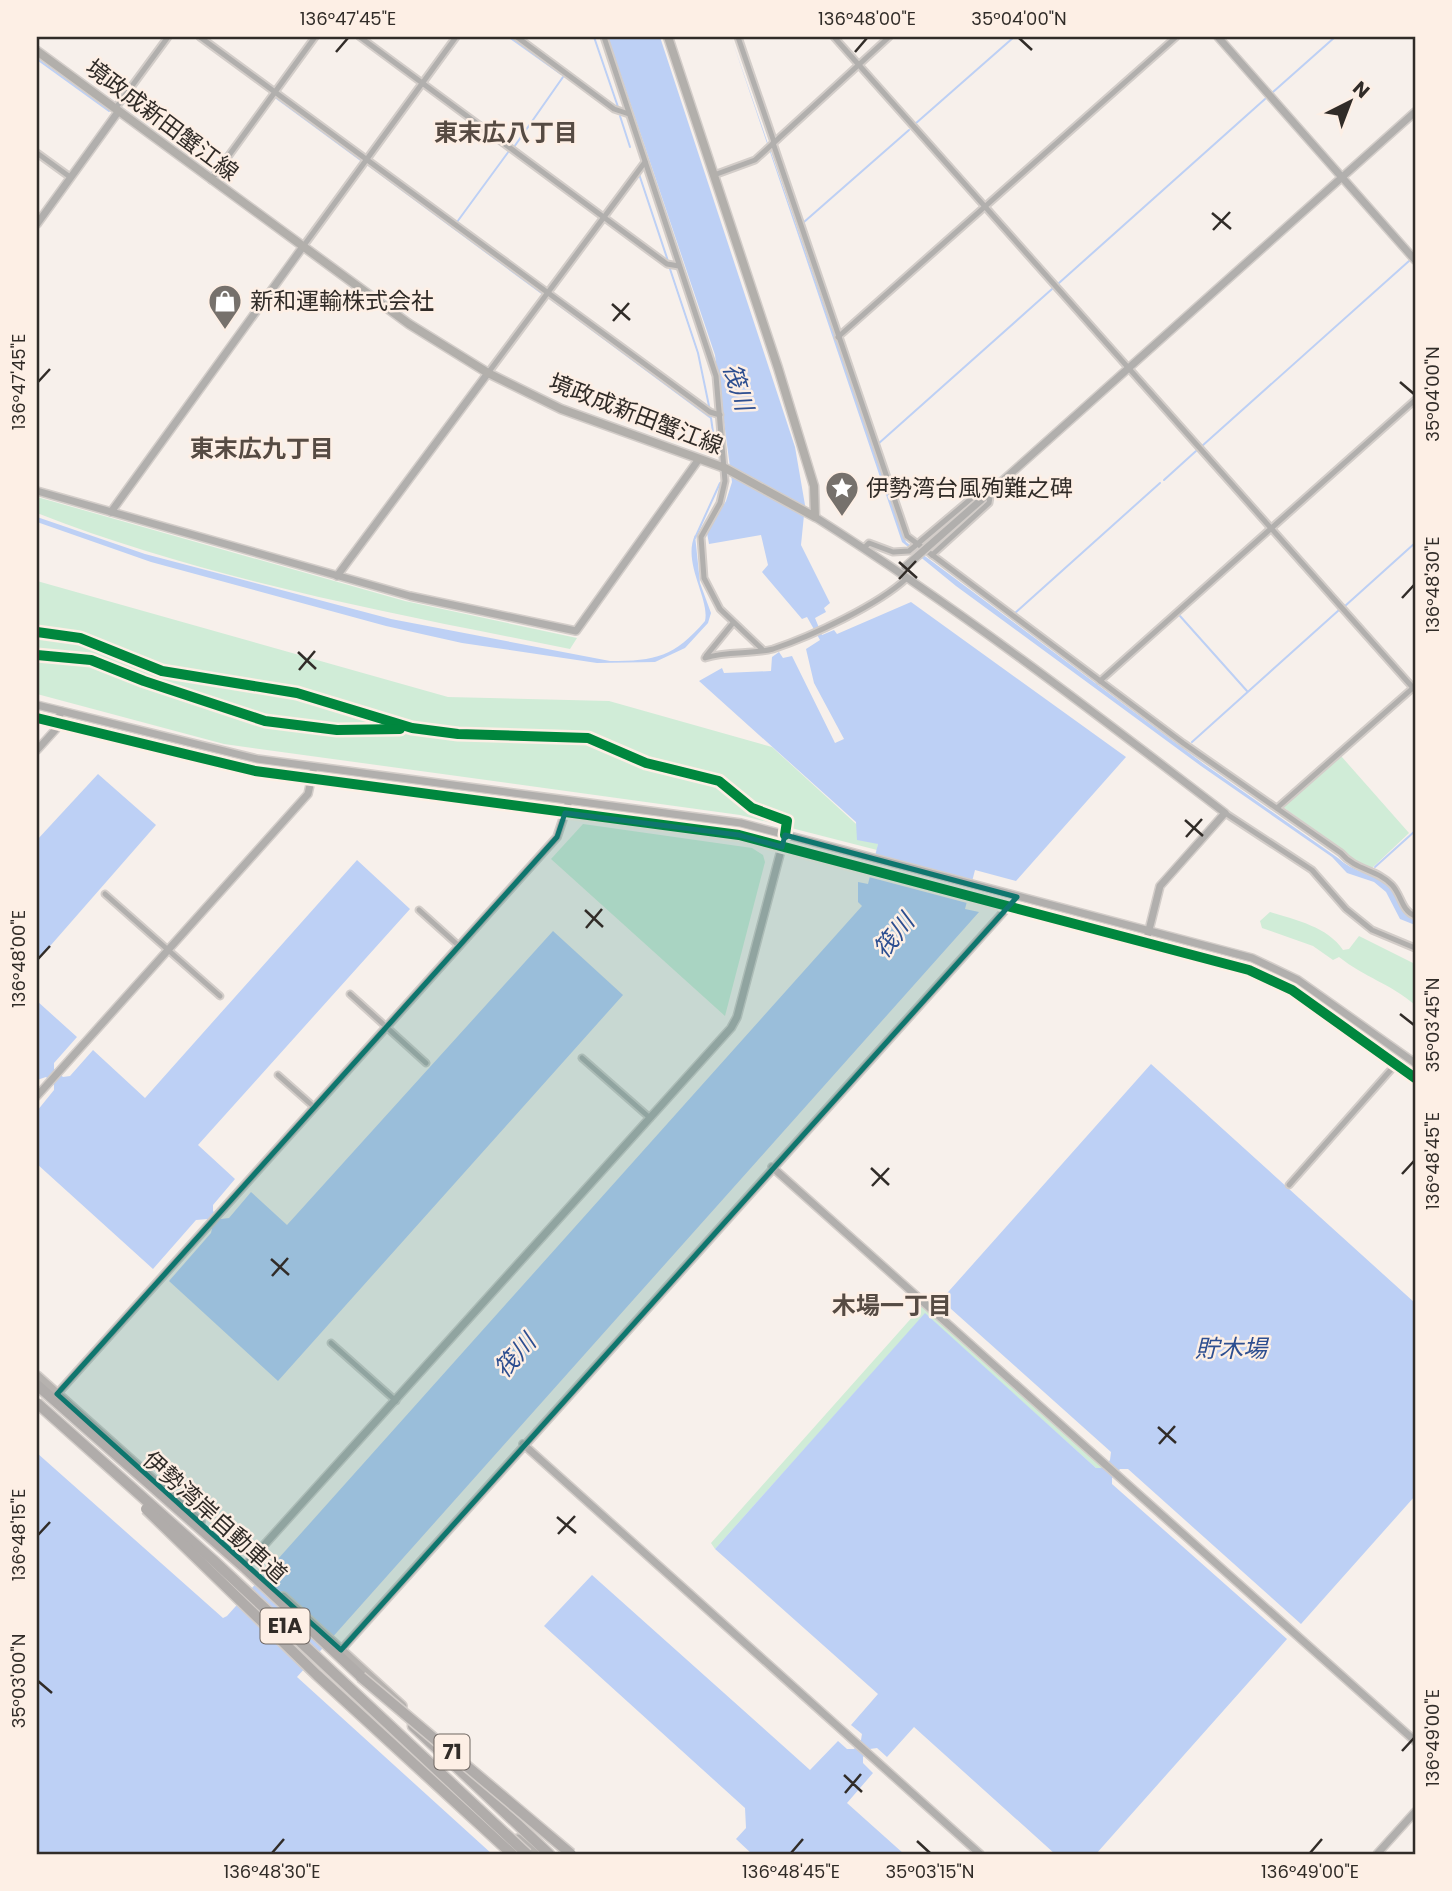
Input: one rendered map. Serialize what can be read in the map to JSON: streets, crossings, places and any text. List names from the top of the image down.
{
  "streets": {
    "highway": ["伊勢湾岸自動車道", "E1A"],
    "main road": ["境政成新田蟹江線", "71"]
  },
  "districts": ["東末広八丁目", "東末広九丁目", "木場一丁目"],
  "water": ["筏川", "貯木場"],
  "places": {
    "shop": ["新和運輸株式会社"],
    "place": ["伊勢湾台風殉難之碑"]
  },
  "north": "top right",
  "coordinates": [
    "136°47'45\"E",
    "136°48'00\"E",
    "35°04'00\"N",
    "136°48'30\"E",
    "35°03'45\"N",
    "136°48'45\"E",
    "136°48'15\"E",
    "35°03'00\"N",
    "136°49'00\"E",
    "35°03'15\"N"
  ]
}
